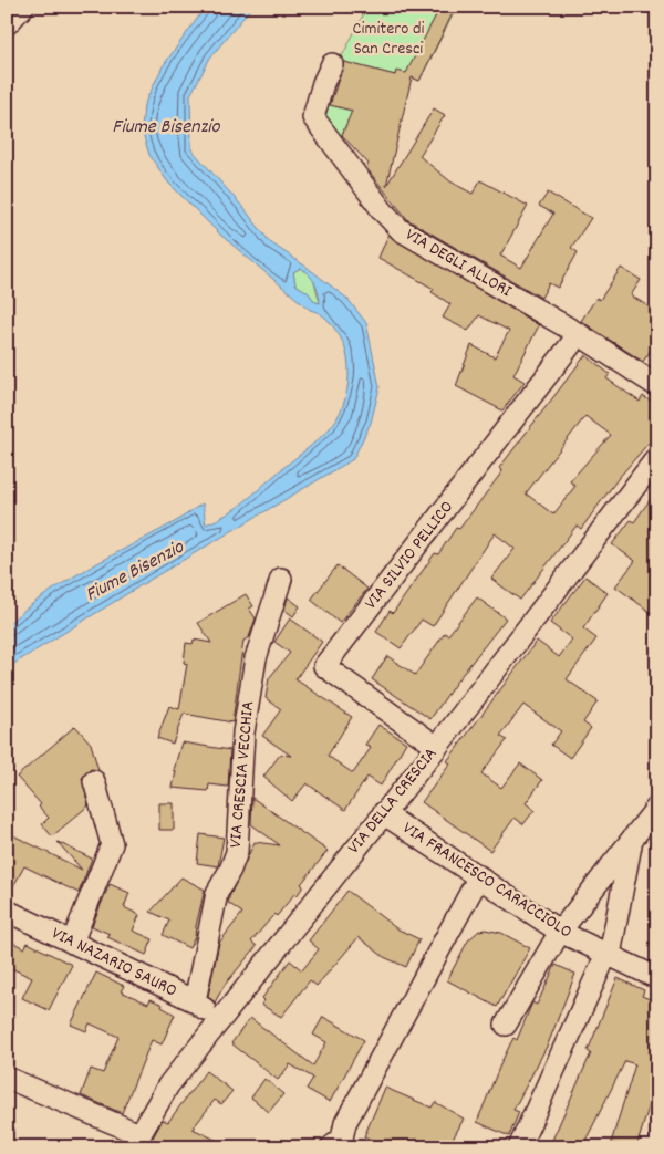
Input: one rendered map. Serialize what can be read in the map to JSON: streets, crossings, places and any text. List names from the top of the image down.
{
  "streets": {
    "street": [
      "VIA DEGLI ALLORI",
      "VIA SILVIO PELLICO",
      "VIA CRESCIA VECCHIA",
      "VIA DELLA CRESCIA",
      "VIA FRANCESCO CARACCIOLO",
      "VIA NAZARIO SAURO"
    ]
  },
  "crossings": [
    ["VIA DEGLI ALLORI", "VIA SILVIO PELLICO"],
    ["VIA SILVIO PELLICO", "VIA DELLA CRESCIA"],
    ["VIA CRESCIA VECCHIA", "VIA NAZARIO SAURO"],
    ["VIA DELLA CRESCIA", "VIA FRANCESCO CARACCIOLO"],
    ["VIA DELLA CRESCIA", "VIA NAZARIO SAURO"]
  ],
  "water": ["Fiume Bisenzio"],
  "parks": ["Cimitero di San Cresci"]
}
